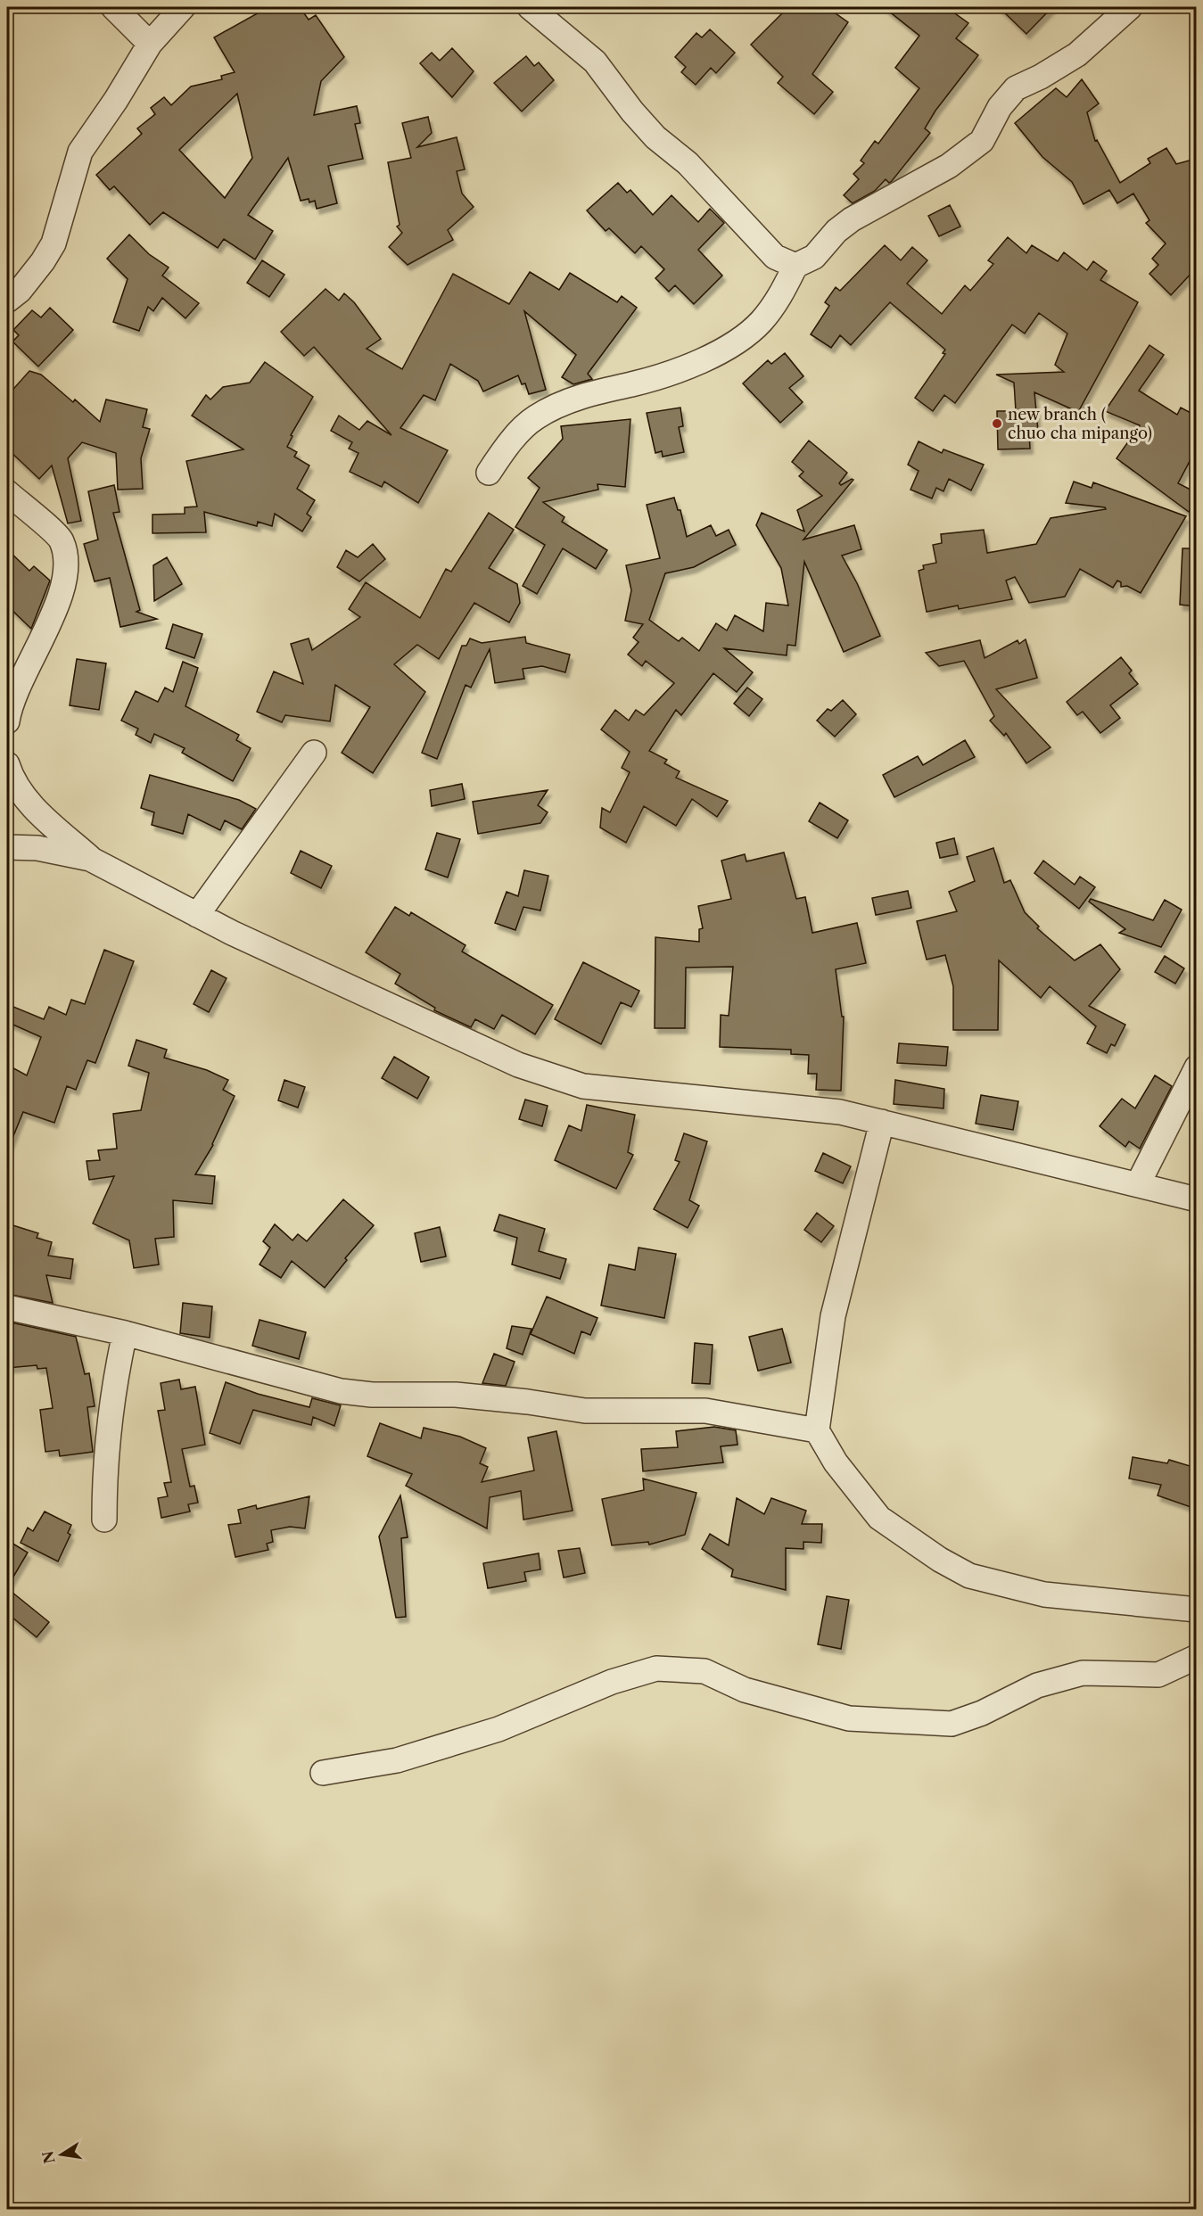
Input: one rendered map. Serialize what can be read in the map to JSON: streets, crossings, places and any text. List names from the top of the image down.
{
  "places": ["new branch ( chuo cha mipango)"],
  "north": "left"
}
